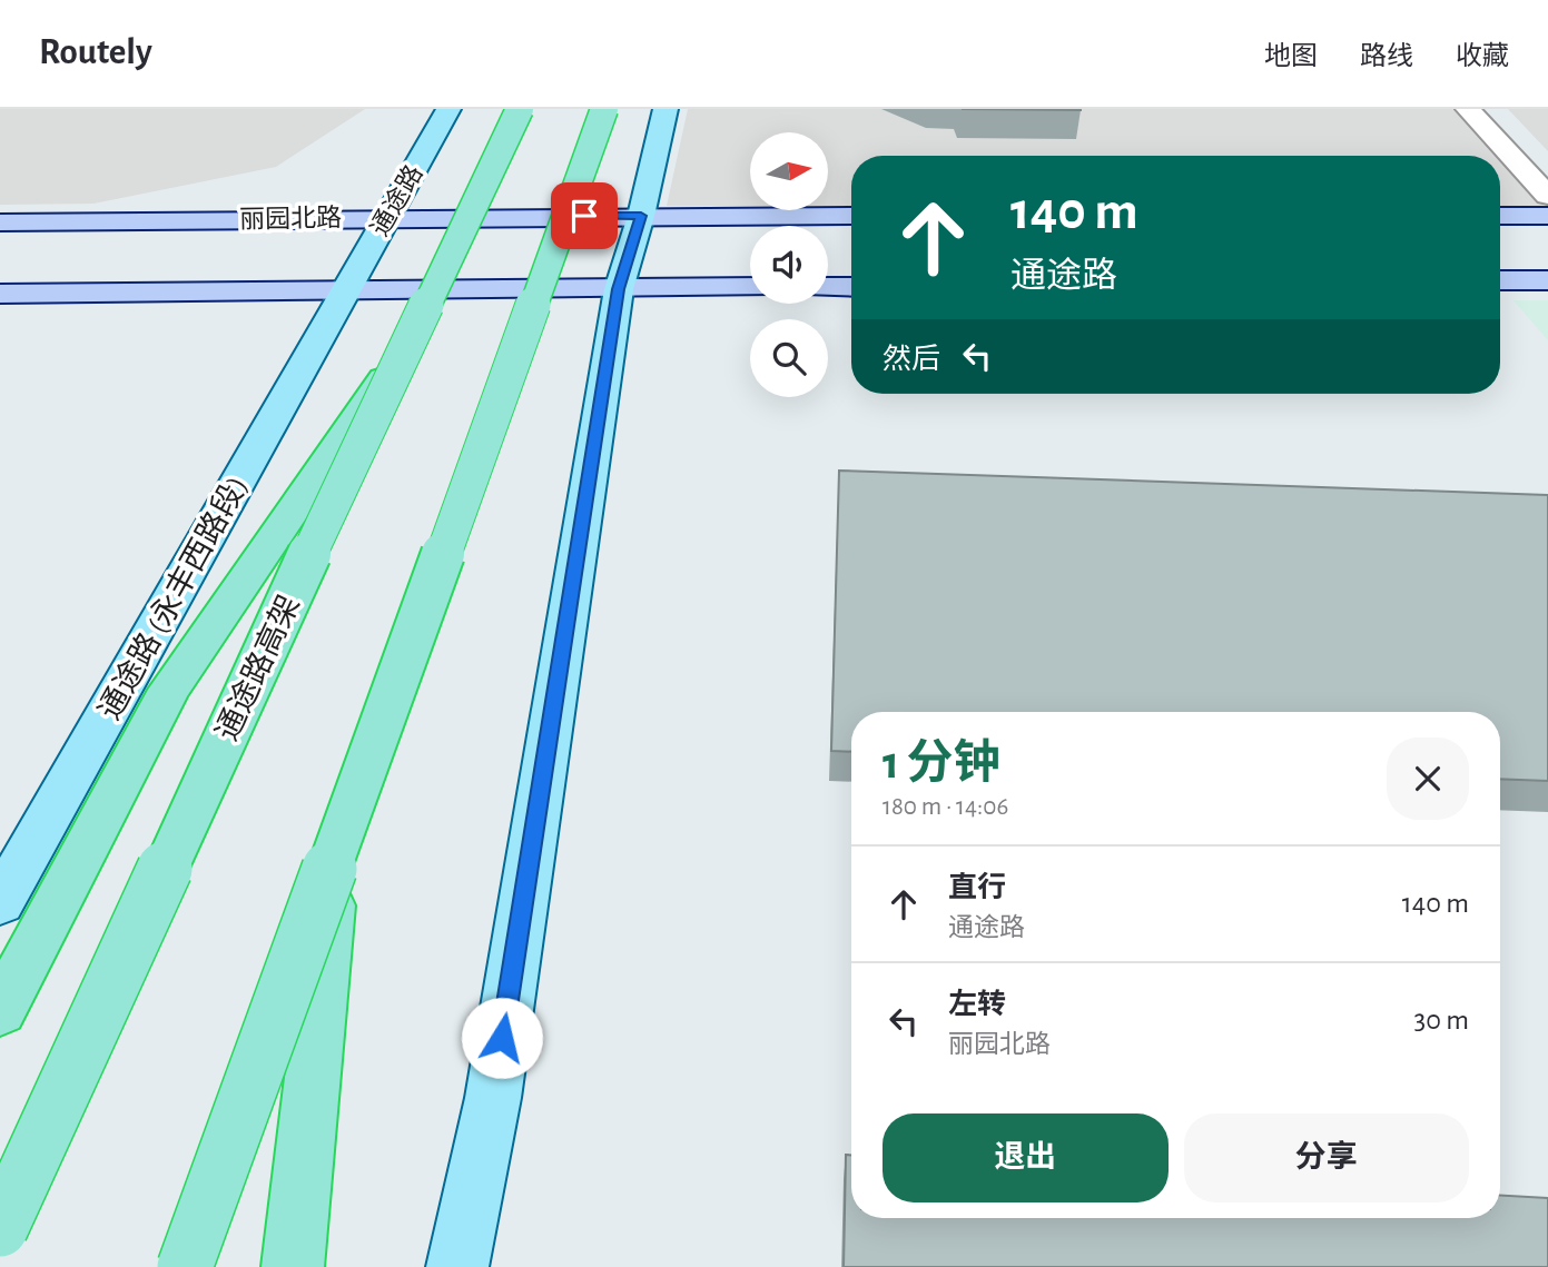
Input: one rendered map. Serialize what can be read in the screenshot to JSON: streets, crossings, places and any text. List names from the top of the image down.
{
  "streets": {
    "highway": ["通途路高架"],
    "main road": ["通途路", "丽园北路", "通途路 (永丰西路段)"]
  },
  "crossings": [
    ["通途路", "丽园北路"],
    ["通途路", "通途路 (永丰西路段)"]
  ],
  "north": "right",
  "page": {
    "header": "Routely",
    "nav": ["地图", "路线", "收藏"],
    "turn": ["140 m", "通途路"],
    "then": "然后",
    "heading": ["1 分钟", "180 m · 14:06"],
    "list": [
      {
        "name": "直行",
        "note": "通途路",
        "value": "140 m"
      },
      {
        "name": "左转",
        "note": "丽园北路",
        "value": "30 m"
      }
    ],
    "buttons": ["退出", "分享"]
  }
}
